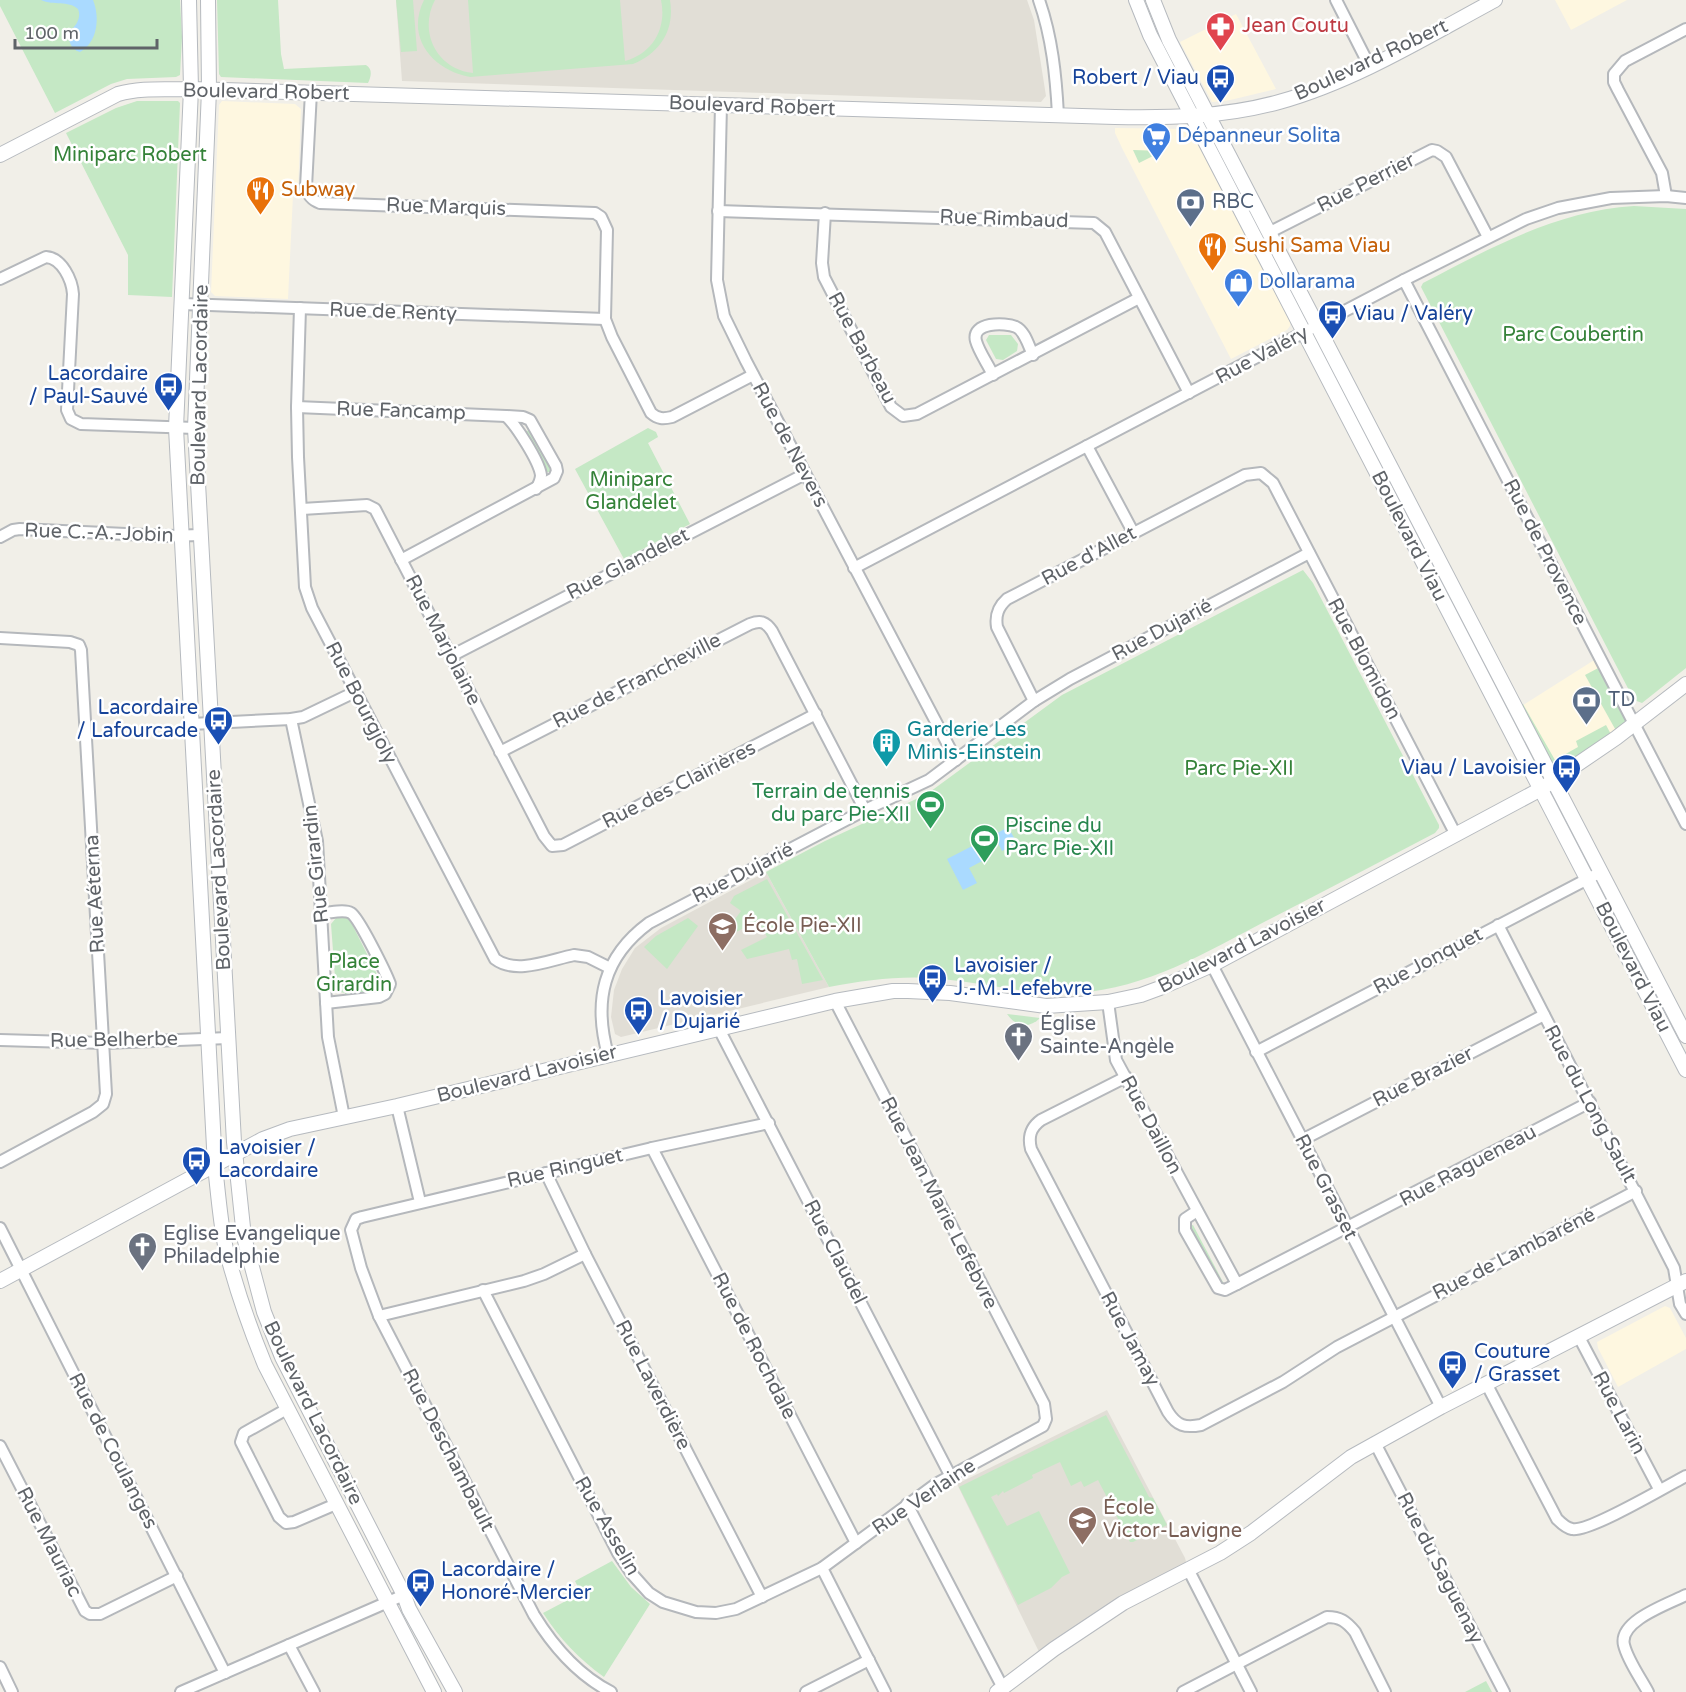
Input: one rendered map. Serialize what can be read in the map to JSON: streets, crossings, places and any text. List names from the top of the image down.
{
  "streets": {
    "main road": [
      "Boulevard Robert",
      "Boulevard Lacordaire",
      "Boulevard Viau",
      "Boulevard Lavoisier"
    ],
    "street": [
      "Rue Perrier",
      "Rue Marquis",
      "Rue Rimbaud",
      "Rue de Renty",
      "Rue Barbeau",
      "Rue Valéry",
      "Rue Fancamp",
      "Rue de Nevers",
      "Rue C.-A.-Jobin",
      "Rue de Provence",
      "Rue d'Allet",
      "Rue Glandelet",
      "Rue Dujarié",
      "Rue Marjolaine",
      "Rue Blomidon",
      "Rue de Francheville",
      "Rue Bourgjoly",
      "Rue des Clairières",
      "Rue Girardin",
      "Rue Aéterna",
      "Rue Jonquet",
      "Rue Belherbe",
      "Rue Brazier",
      "Rue du Long Sault",
      "Rue Daillon",
      "Rue Ragueneau",
      "Rue Ringuet",
      "Rue Grasset",
      "Rue Jean Marie Lefebvre",
      "Rue Claudel",
      "Rue de Lambaréné",
      "Rue Jamay",
      "Rue de Rochdale",
      "Rue Laverdière",
      "Rue Larin",
      "Rue Deschambault",
      "Rue de Coulanges",
      "Rue Verlaine",
      "Rue Asselin",
      "Rue Mauriac",
      "Rue du Saguenay"
    ]
  },
  "crossings": [
    ["Boulevard Robert", "Rue Marquis"],
    ["Boulevard Robert", "Boulevard Lacordaire"],
    ["Boulevard Robert", "Rue de Nevers"],
    ["Boulevard Robert", "Boulevard Viau"],
    ["Rue Perrier", "Rue Valéry"],
    ["Rue Perrier", "Boulevard Viau"],
    ["Rue Marquis", "Rue de Renty"],
    ["Rue Rimbaud", "Rue Barbeau"],
    ["Rue Rimbaud", "Rue Valéry"],
    ["Rue Rimbaud", "Rue de Nevers"],
    ["Rue de Renty", "Boulevard Lacordaire"],
    ["Rue de Renty", "Rue Bourgjoly"],
    ["Rue Valéry", "Rue de Nevers"],
    ["Rue Valéry", "Boulevard Viau"],
    ["Rue Valéry", "Rue de Provence"],
    ["Boulevard Lacordaire", "Rue C.-A.-Jobin"],
    ["Boulevard Lacordaire", "Boulevard Lavoisier"],
    ["Boulevard Lacordaire", "Rue Belherbe"],
    ["Rue Fancamp", "Rue Bourgjoly"],
    ["Rue de Nevers", "Rue Glandelet"],
    ["Rue de Nevers", "Rue Dujarié"],
    ["Boulevard Viau", "Boulevard Lavoisier"],
    ["Boulevard Viau", "Rue Jonquet"],
    ["Rue de Provence", "Boulevard Lavoisier"],
    ["Rue d'Allet", "Rue Dujarié"],
    ["Rue d'Allet", "Rue Blomidon"],
    ["Rue Glandelet", "Rue Marjolaine"],
    ["Rue Dujarié", "Rue Blomidon"],
    ["Rue Dujarié", "Rue Bourgjoly"],
    ["Rue Dujarié", "Boulevard Lavoisier"],
    ["Rue Marjolaine", "Rue de Francheville"],
    ["Rue Marjolaine", "Rue Bourgjoly"],
    ["Rue Marjolaine", "Rue des Clairières"],
    ["Rue Blomidon", "Boulevard Lavoisier"],
    ["Rue de Francheville", "Rue des Clairières"],
    ["Rue Girardin", "Boulevard Lavoisier"],
    ["Rue Aéterna", "Rue Belherbe"],
    ["Boulevard Lavoisier", "Rue Daillon"],
    ["Boulevard Lavoisier", "Rue Grasset"],
    ["Boulevard Lavoisier", "Rue Jean Marie Lefebvre"],
    ["Boulevard Lavoisier", "Rue Claudel"],
    ["Boulevard Lavoisier", "Rue de Coulanges"],
    ["Rue Jonquet", "Rue du Long Sault"],
    ["Rue Jonquet", "Rue Grasset"],
    ["Rue Brazier", "Rue du Long Sault"],
    ["Rue Brazier", "Rue Grasset"],
    ["Rue du Long Sault", "Rue Ragueneau"],
    ["Rue du Long Sault", "Rue de Lambaréné"],
    ["Rue Daillon", "Rue Jamay"],
    ["Rue Ragueneau", "Rue Grasset"],
    ["Rue Ringuet", "Rue Claudel"],
    ["Rue Ringuet", "Rue de Rochdale"],
    ["Rue Ringuet", "Rue Laverdière"],
    ["Rue Ringuet", "Rue Deschambault"],
    ["Rue Grasset", "Rue de Lambaréné"],
    ["Rue Grasset", "Rue Jamay"],
    ["Rue Jean Marie Lefebvre", "Rue Verlaine"],
    ["Rue Claudel", "Rue Verlaine"],
    ["Rue de Lambaréné", "Rue Jamay"],
    ["Rue de Rochdale", "Rue Verlaine"],
    ["Rue Laverdière", "Rue Asselin"],
    ["Rue de Coulanges", "Rue Mauriac"],
    ["Rue Verlaine", "Rue Asselin"]
  ],
  "parks": [
    "Miniparc Robert",
    "Parc Coubertin",
    "Miniparc Glandelet",
    "Parc Pie-XII",
    "Place Girardin"
  ],
  "places": {
    "pharmacy": ["Jean Coutu"],
    "bus stop": [
      "Robert / Viau",
      "Viau / Valéry",
      "Lacordaire / Paul-Sauvé",
      "Lacordaire / Lafourcade",
      "Viau / Lavoisier",
      "Lavoisier / J.-M.-Lefebvre",
      "Lavoisier / Dujarié",
      "Lavoisier / Lacordaire",
      "Couture / Grasset",
      "Lacordaire / Honoré-Mercier"
    ],
    "supermarket": ["Dépanneur Solita"],
    "restaurant": ["Subway", "Sushi Sama Viau"],
    "bank": ["RBC", "TD"],
    "shop": ["Dollarama"],
    "building": ["Garderie Les Minis-Einstein"],
    "sports": ["Terrain de tennis du parc Pie-XII", "Piscine du Parc Pie-XII"],
    "school or university": ["École Pie-XII", "École Victor-Lavigne"],
    "church": ["Église Sainte-Angèle", "Eglise Evangelique Philadelphie"]
  },
  "scale_bar": "100 m"
}
